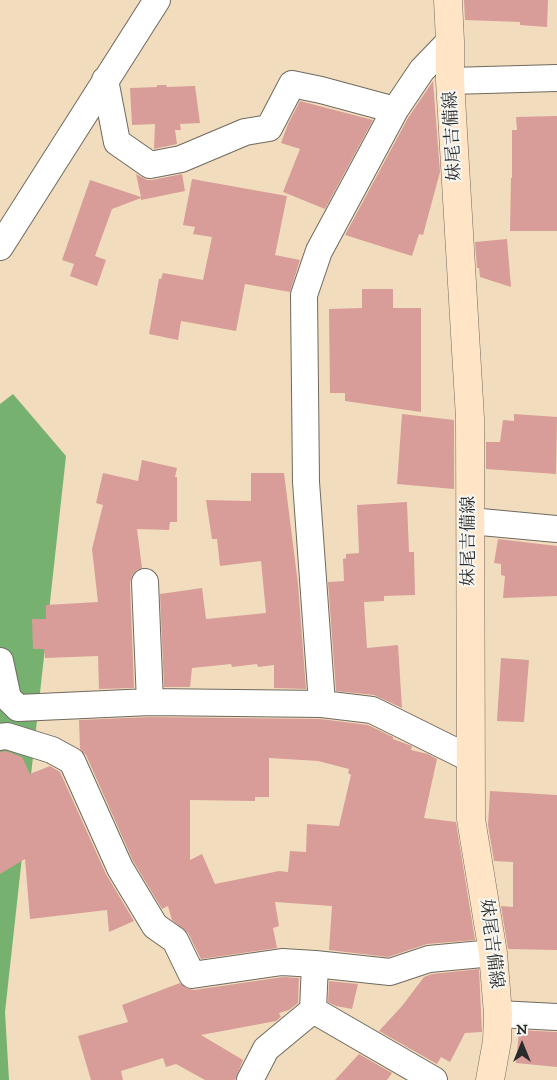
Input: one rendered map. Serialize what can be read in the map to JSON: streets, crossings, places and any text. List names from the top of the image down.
{
  "streets": {
    "main road": ["妹尾吉備線"]
  },
  "north": "top"
}
